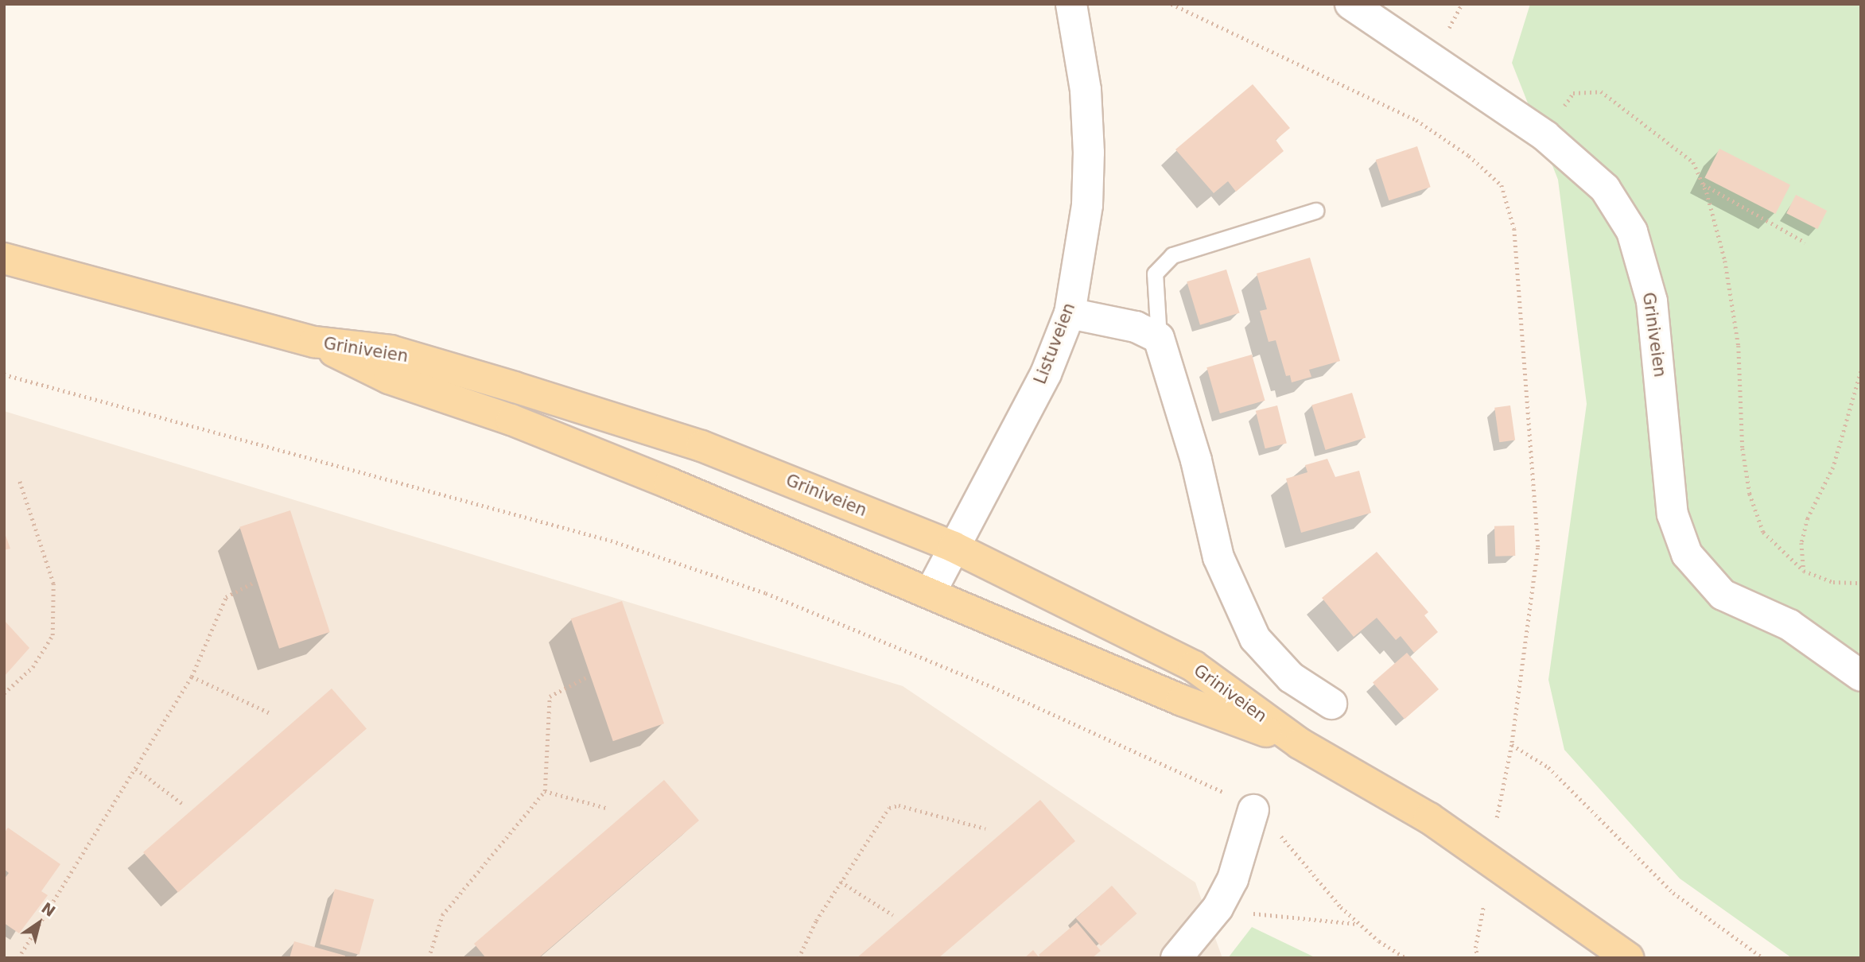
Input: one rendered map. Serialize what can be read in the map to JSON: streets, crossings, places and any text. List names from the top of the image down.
{
  "streets": {
    "main road": ["Griniveien"],
    "street": ["Listuveien"]
  },
  "crossings": [
    ["Griniveien", "Listuveien"]
  ],
  "north": "top right"
}
